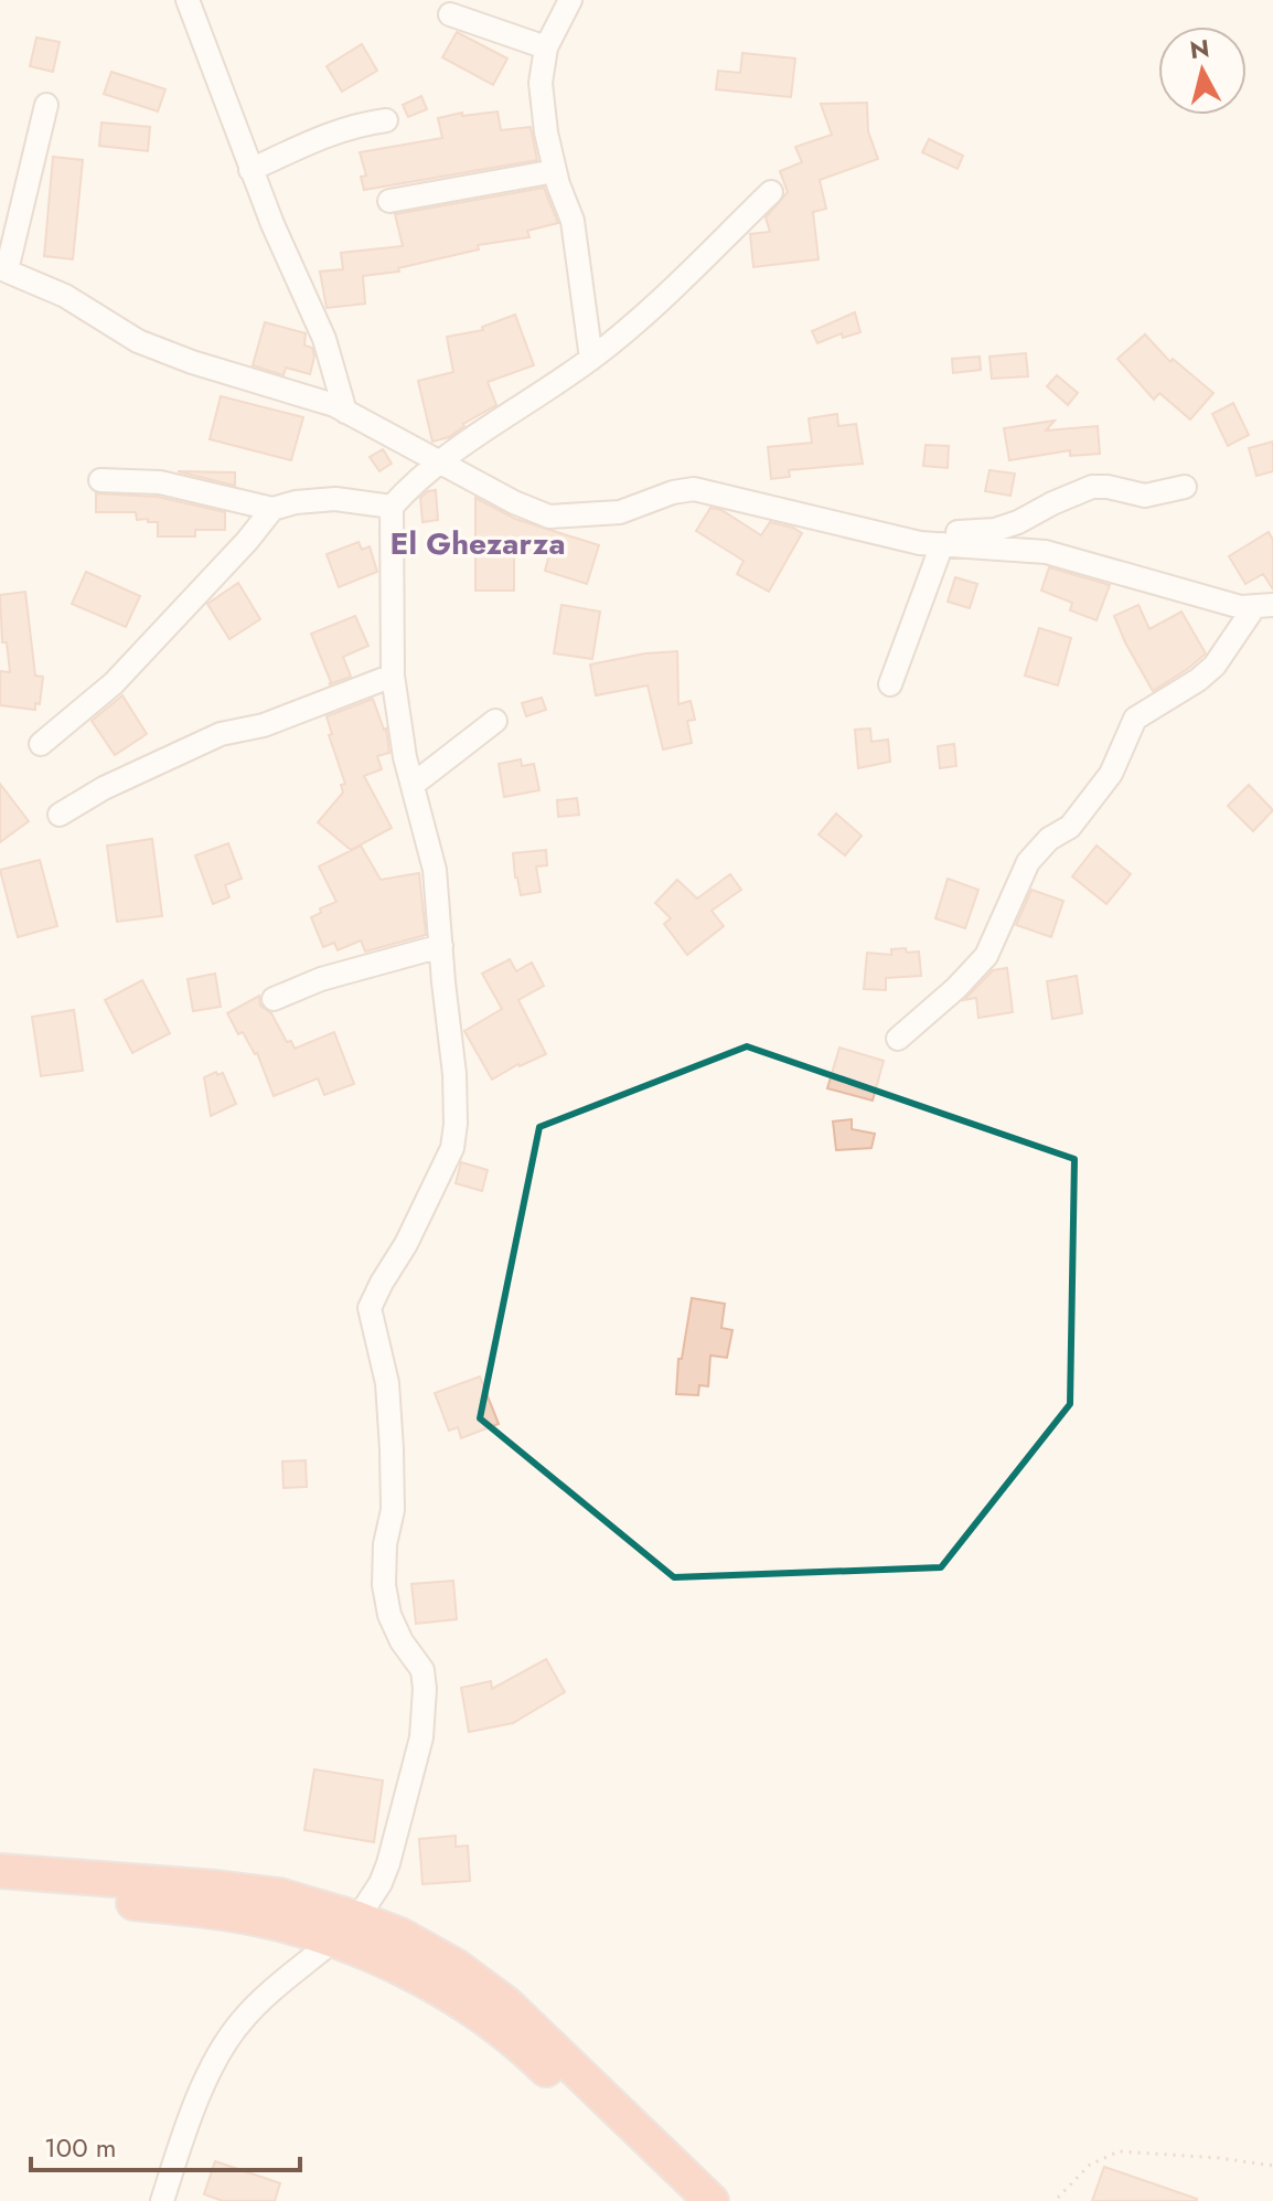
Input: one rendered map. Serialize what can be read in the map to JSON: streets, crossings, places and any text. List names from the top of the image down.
{
  "districts": ["El Ghezarza"],
  "scale_bar": "100 m",
  "north": "top"
}
